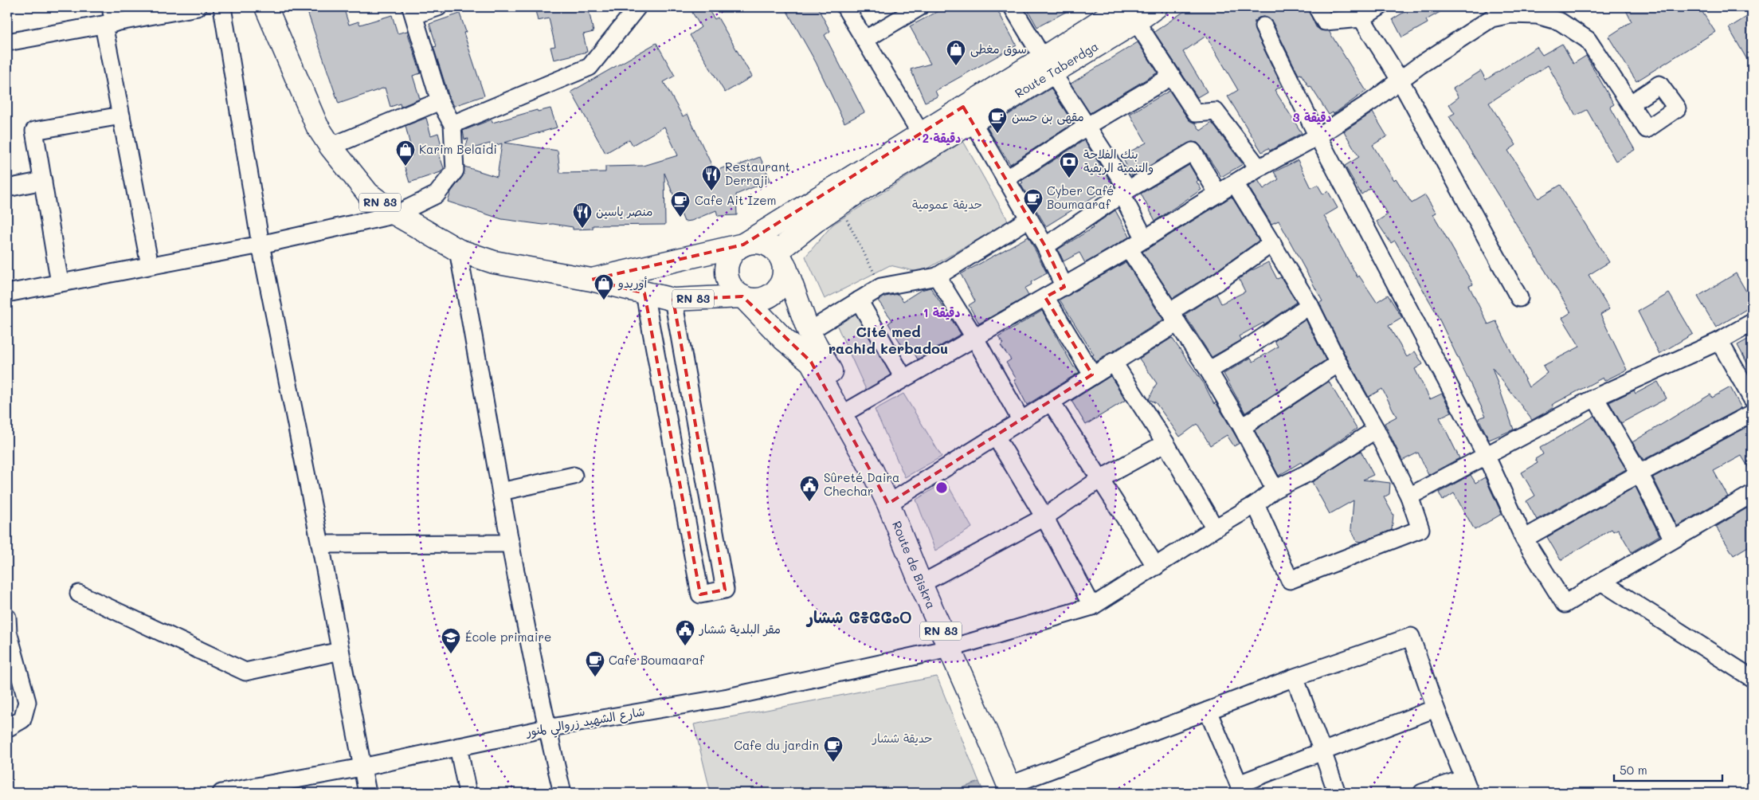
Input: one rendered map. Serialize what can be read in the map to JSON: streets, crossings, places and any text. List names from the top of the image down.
{
  "streets": {
    "main road": ["Route Taberdga", "RN 83", "Route de Biskra"],
    "street": ["شارع الشهيد زروالي لمنور"]
  },
  "crossings": [
    ["Route Taberdga", "RN 83"],
    ["RN 83", "Route de Biskra"],
    ["Route de Biskra", "شارع الشهيد زروالي لمنور"]
  ],
  "districts": ["Cité med rachid kerbadou", "ششار ⵛⴻⵛⵛⴰⵔ"],
  "parks": ["حديقة عمومية", "حديقة ششار"],
  "places": {
    "shop": ["سوق مغطى", "Karim Belaidi", "أوريدو"],
    "cafe": [
      "مقهى بن حسن",
      "Cyber Café Boumaaraf",
      "Cafe Ait Izem",
      "Cafe Boumaaraf",
      "Cafe du jardin"
    ],
    "bank": ["بنك الفلاحة والتنمية الريفية"],
    "restaurant": ["Restaurant Derraji", "منصر ياسين"],
    "public building": ["Sûreté Daira Chechar", "مقر البلدية ششار"],
    "school or university": ["École primaire"]
  },
  "scale_bar": "50 m",
  "rings": ["3 دقيقة", "2 دقيقة", "1 دقيقة"]
}
